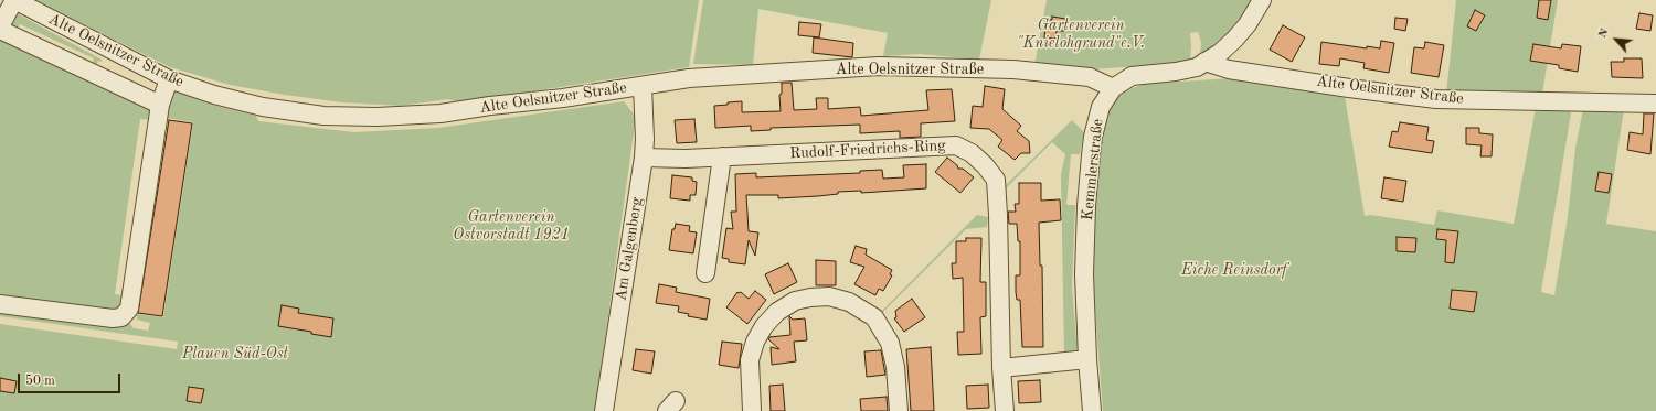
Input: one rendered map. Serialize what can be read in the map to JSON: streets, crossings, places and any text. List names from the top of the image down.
{
  "streets": {
    "street": [
      "Alte Oelsnitzer Straße",
      "Rudolf-Friedrichs-Ring",
      "Kemmlerstraße",
      "Am Galgenberg"
    ]
  },
  "crossings": [
    ["Alte Oelsnitzer Straße", "Kemmlerstraße"],
    ["Alte Oelsnitzer Straße", "Am Galgenberg"],
    ["Rudolf-Friedrichs-Ring", "Am Galgenberg"]
  ],
  "parks": [
    "Gartenverein \"Knielohgrund\"e.V.",
    "Gartenverein Ostvorstadt 1921",
    "Eiche Reinsdorf",
    "Plauen Süd-Ost"
  ],
  "scale_bar": "50 m",
  "north": "top left"
}
